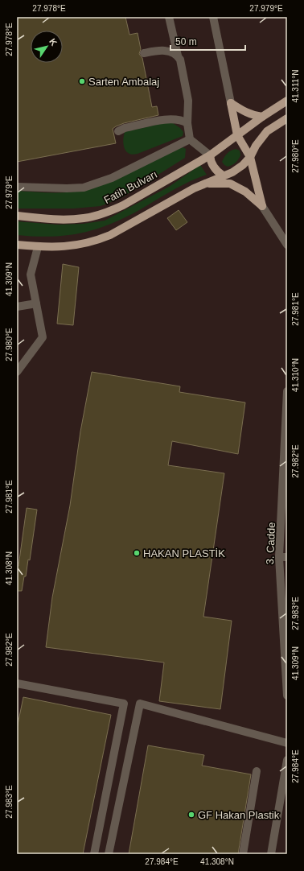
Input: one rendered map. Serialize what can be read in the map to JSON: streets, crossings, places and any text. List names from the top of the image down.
{
  "streets": {
    "main road": ["Fatih Bulvarı"],
    "street": ["3. Cadde"]
  },
  "places": ["Sarten Ambalaj", "HAKAN PLASTİK", "GF Hakan Plastik"],
  "scale_bar": "50 m",
  "north": "top right",
  "coordinates": [
    "27.978°E",
    "27.979°E",
    "41.311°N",
    "27.980°E",
    "41.309°N",
    "27.981°E",
    "41.310°N",
    "27.982°E",
    "41.308°N",
    "27.983°E",
    "27.984°E"
  ]
}
